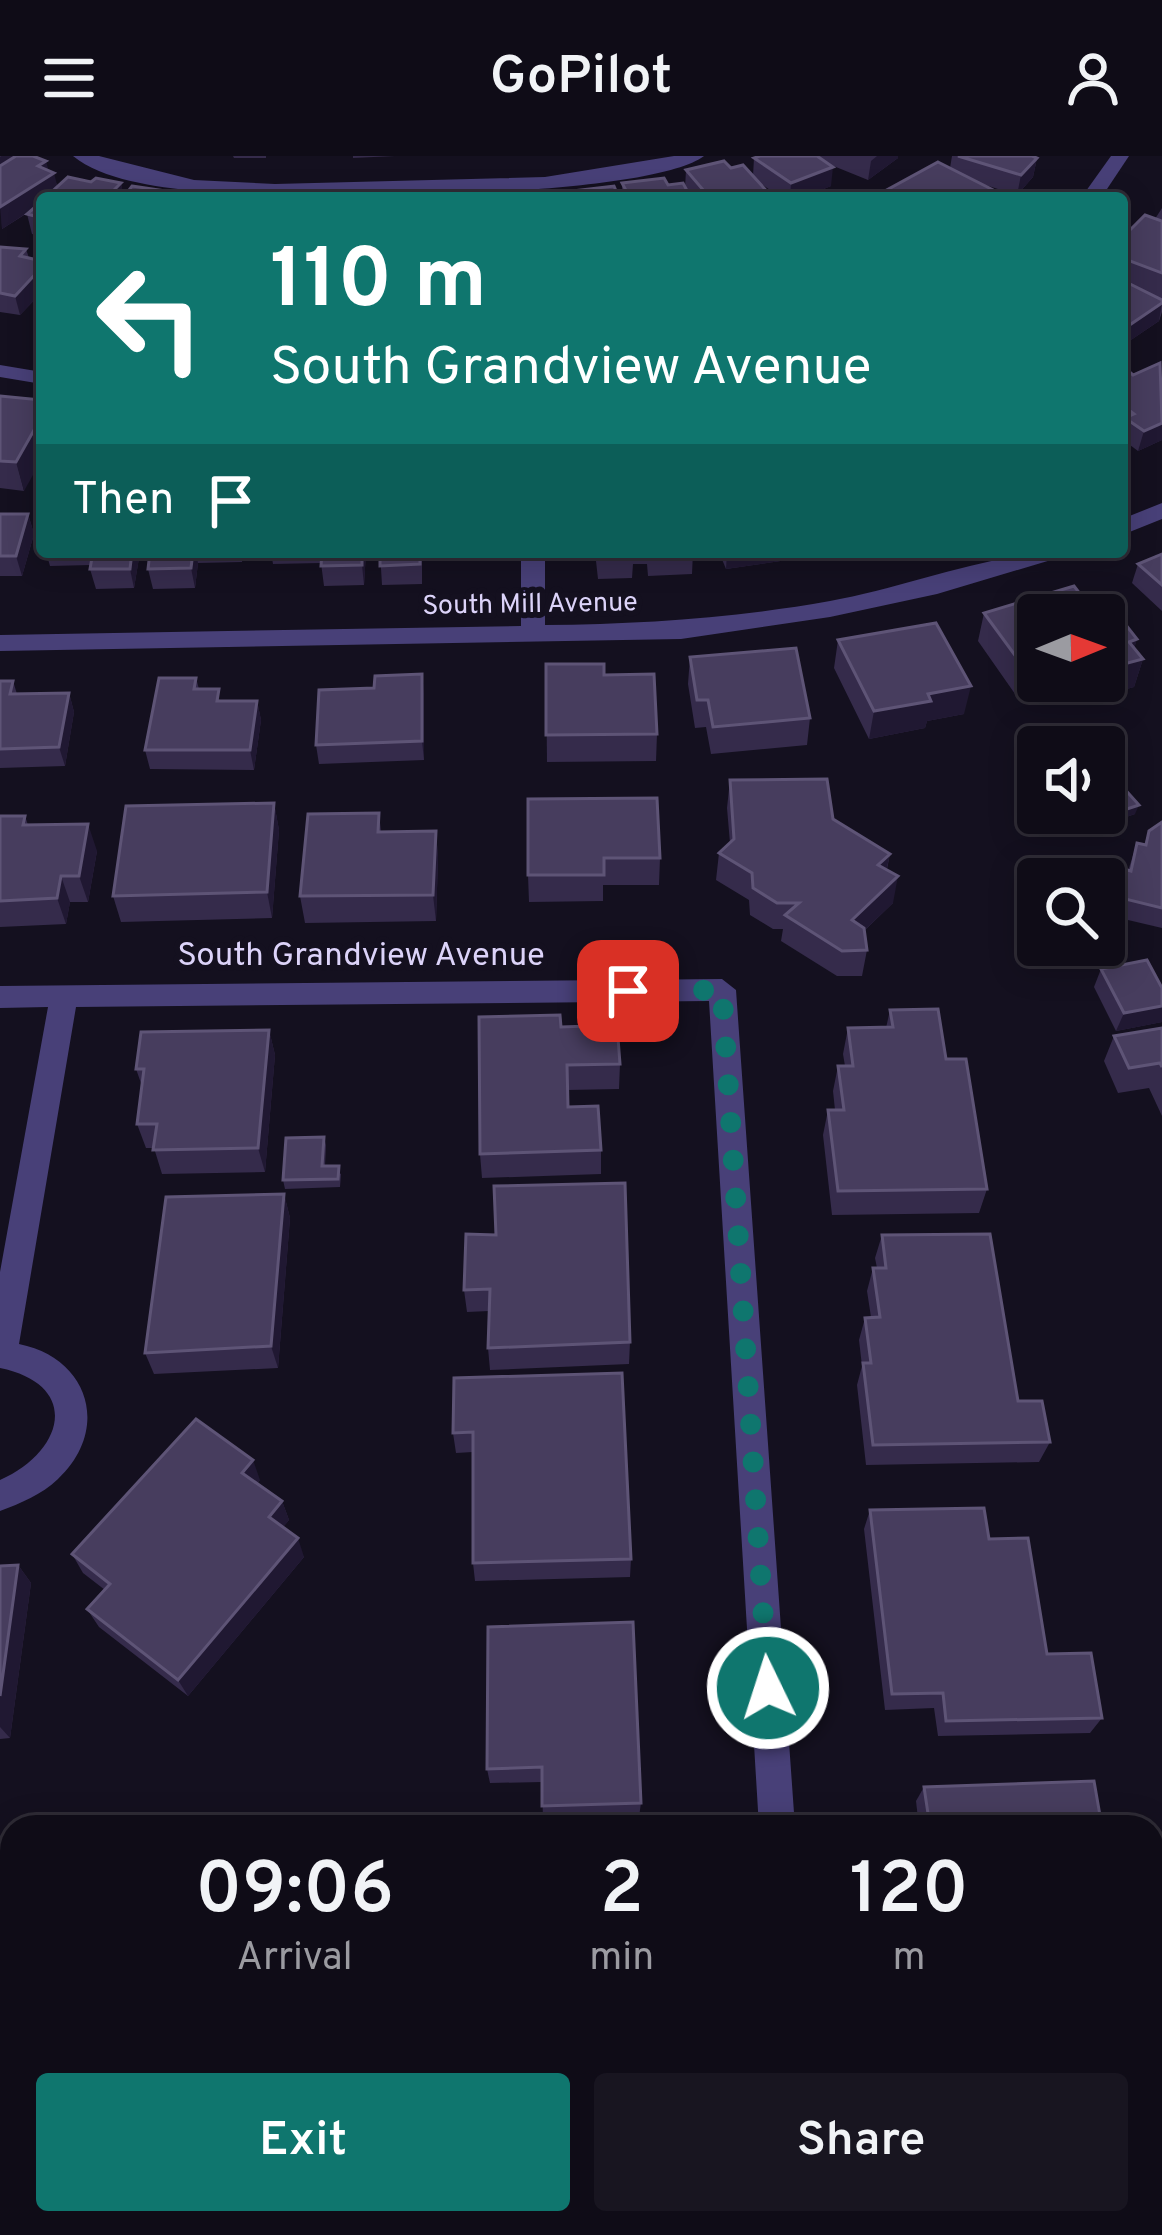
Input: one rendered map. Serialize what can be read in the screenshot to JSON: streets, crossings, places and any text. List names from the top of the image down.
{
  "streets": {
    "street": ["South Mill Avenue", "South Grandview Avenue"]
  },
  "north": "right",
  "page": {
    "header": "GoPilot",
    "turn": ["110 m", "South Grandview Avenue"],
    "then": "Then",
    "eta": [
      "09:06",
      "Arrival",
      "2",
      "min",
      "120",
      "m"
    ],
    "buttons": ["Exit", "Share"]
  }
}
